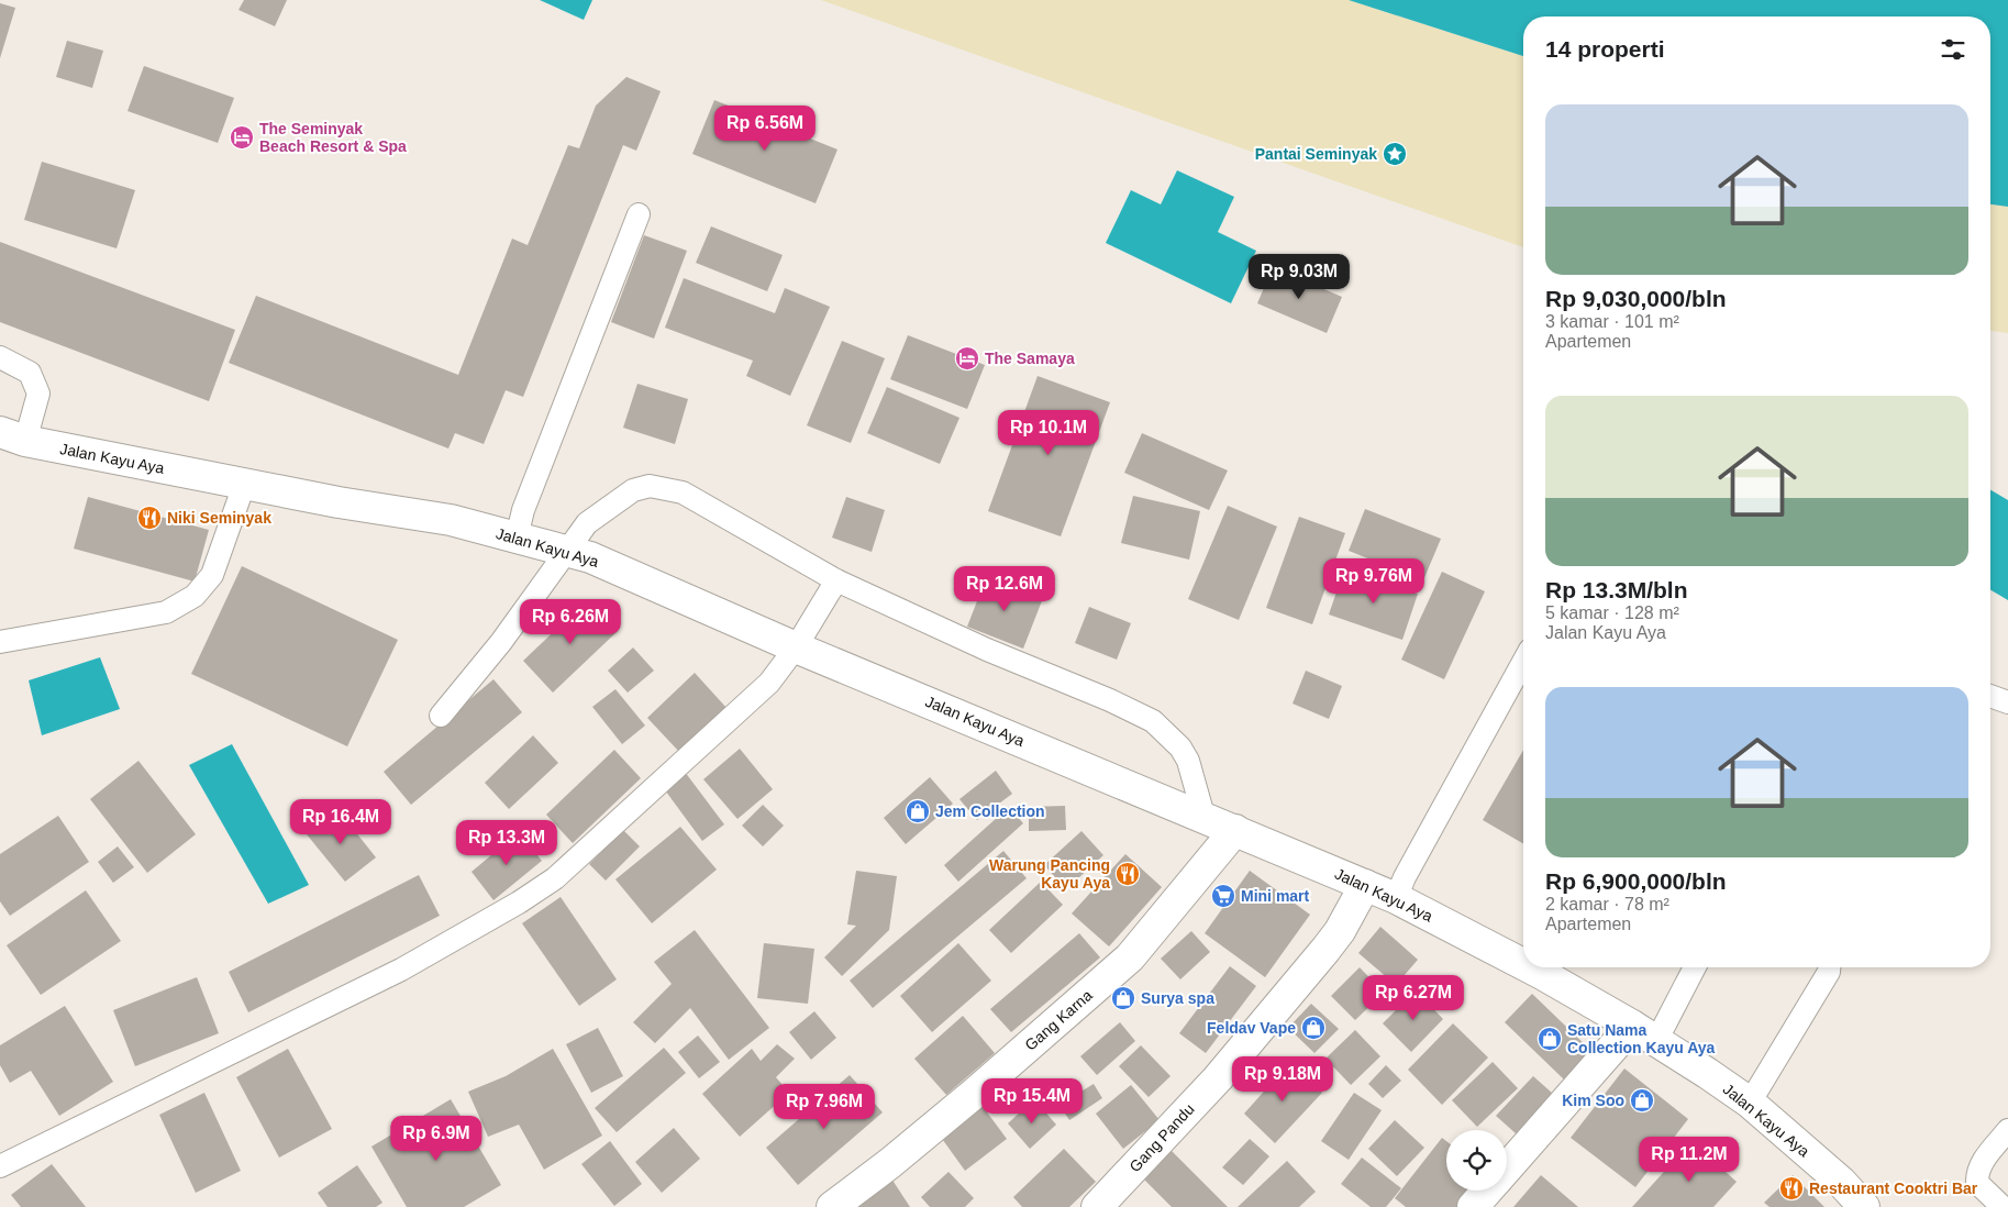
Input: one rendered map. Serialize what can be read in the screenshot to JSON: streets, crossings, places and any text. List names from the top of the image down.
{
  "streets": {
    "main road": ["Jalan Kayu Aya", "Gang Karna", "Gang Pandu"]
  },
  "crossings": [
    ["Jalan Kayu Aya", "Gang Karna"],
    ["Jalan Kayu Aya", "Gang Pandu"]
  ],
  "places": {
    "hotel": ["The Seminyak Beach Resort & Spa", "The Samaya"],
    "place": ["Pantai Seminyak"],
    "restaurant": ["Niki Seminyak", "Warung Pancing Kayu Aya", "Restaurant Cooktri Bar"],
    "shop": [
      "Jem Collection",
      "Surya spa",
      "Feldav Vape",
      "Satu Nama Collection Kayu Aya",
      "Kim Soo"
    ],
    "supermarket": ["Mini mart"]
  },
  "page": {
    "heading": "14 properti",
    "list": [
      {
        "name": "Rp 9,030,000/bln",
        "note": "3 kamar · 101 m² · Apartemen"
      },
      {
        "name": "Rp 13.3M/bln",
        "note": "5 kamar · 128 m² · Jalan Kayu Aya"
      },
      {
        "name": "Rp 6,900,000/bln",
        "note": "2 kamar · 78 m² · Apartemen"
      }
    ],
    "price": [
      "Rp 6.56M",
      "Rp 9.03M",
      "Rp 10.1M",
      "Rp 9.76M",
      "Rp 12.6M",
      "Rp 6.26M",
      "Rp 16.4M",
      "Rp 13.3M",
      "Rp 6.27M",
      "Rp 9.18M",
      "Rp 15.4M",
      "Rp 7.96M",
      "Rp 6.9M",
      "Rp 11.2M"
    ]
  }
}
